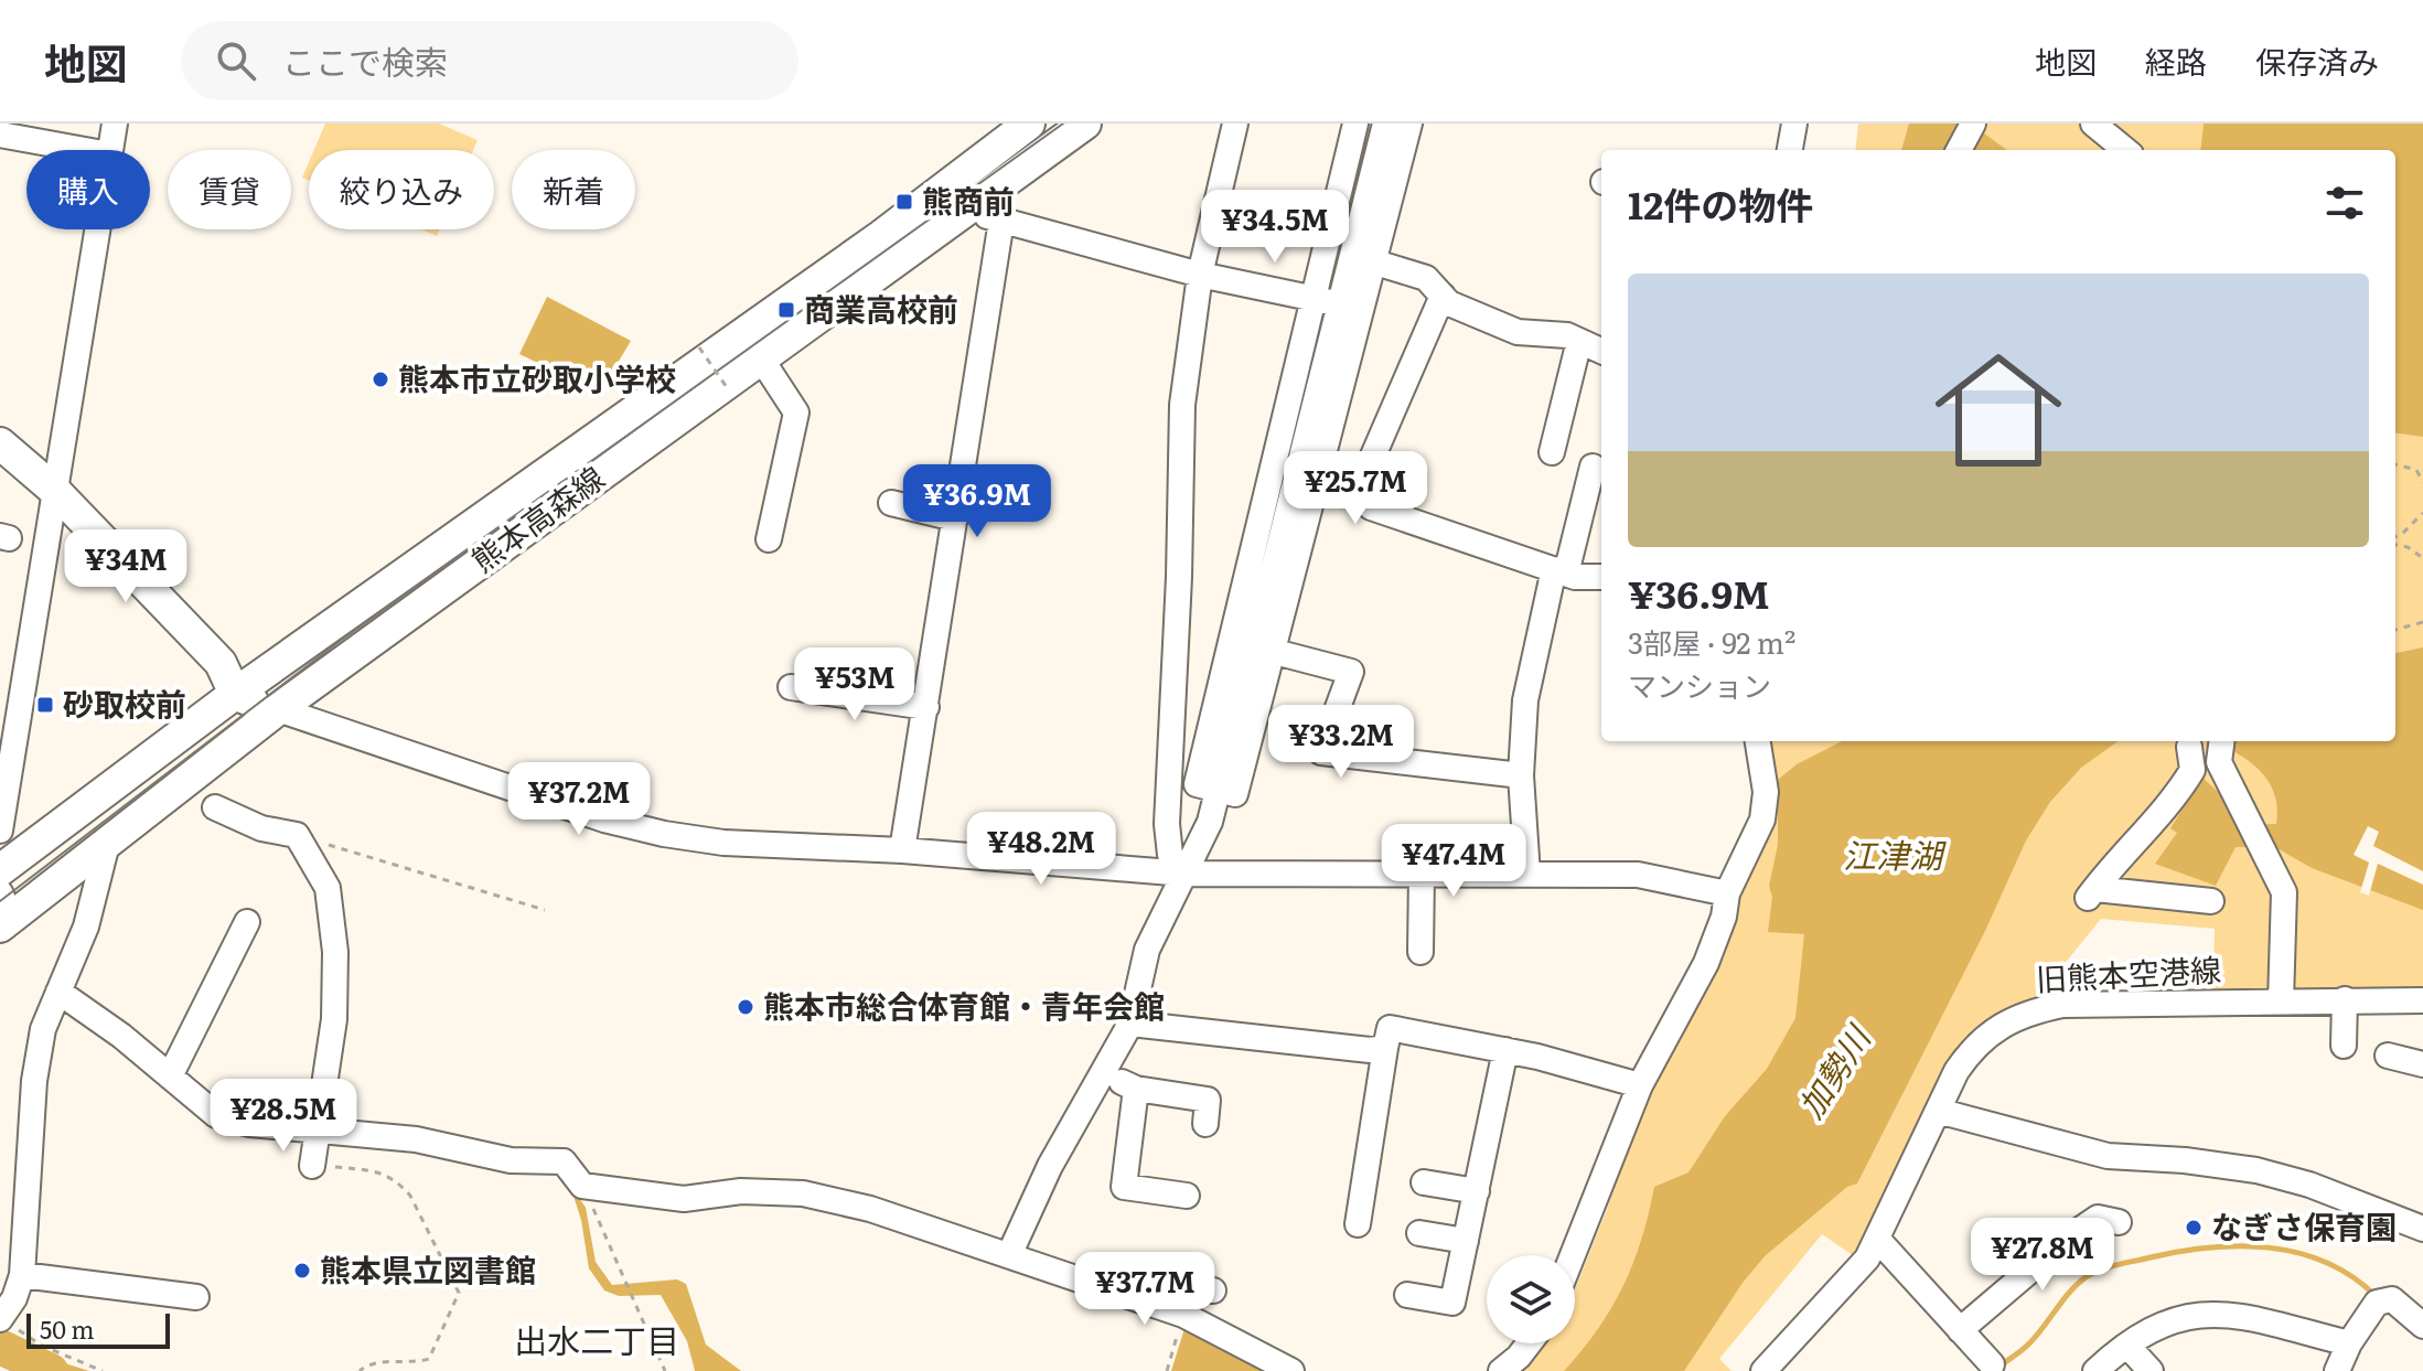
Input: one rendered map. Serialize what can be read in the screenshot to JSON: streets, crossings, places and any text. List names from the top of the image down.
{
  "streets": {
    "main road": ["熊本高森線"],
    "street": ["旧熊本空港線"]
  },
  "districts": ["出水二丁目"],
  "water": ["江津湖", "加勢川"],
  "places": {
    "transit": ["熊商前", "商業高校前", "砂取校前"],
    "other": [
      "熊本市立砂取小学校",
      "熊本市総合体育館・青年会館",
      "なぎさ保育園",
      "熊本県立図書館"
    ]
  },
  "scale_bar": "50 m",
  "page": {
    "header": "地図",
    "search": "ここで検索",
    "nav": ["地図", "経路", "保存済み"],
    "chip": [
      "購入",
      "賃貸",
      "絞り込み",
      "新着"
    ],
    "heading": "12件の物件",
    "price": [
      "¥34.5M",
      "¥25.7M",
      "¥36.9M",
      "¥34M",
      "¥53M",
      "¥33.2M",
      "¥37.2M",
      "¥48.2M",
      "¥47.4M",
      "¥28.5M",
      "¥27.8M",
      "¥37.7M"
    ],
    "list": [
      {
        "name": "¥36.9M",
        "note": "3部屋 · 92 m² · マンション"
      }
    ],
    "scale": "50 m"
  }
}
